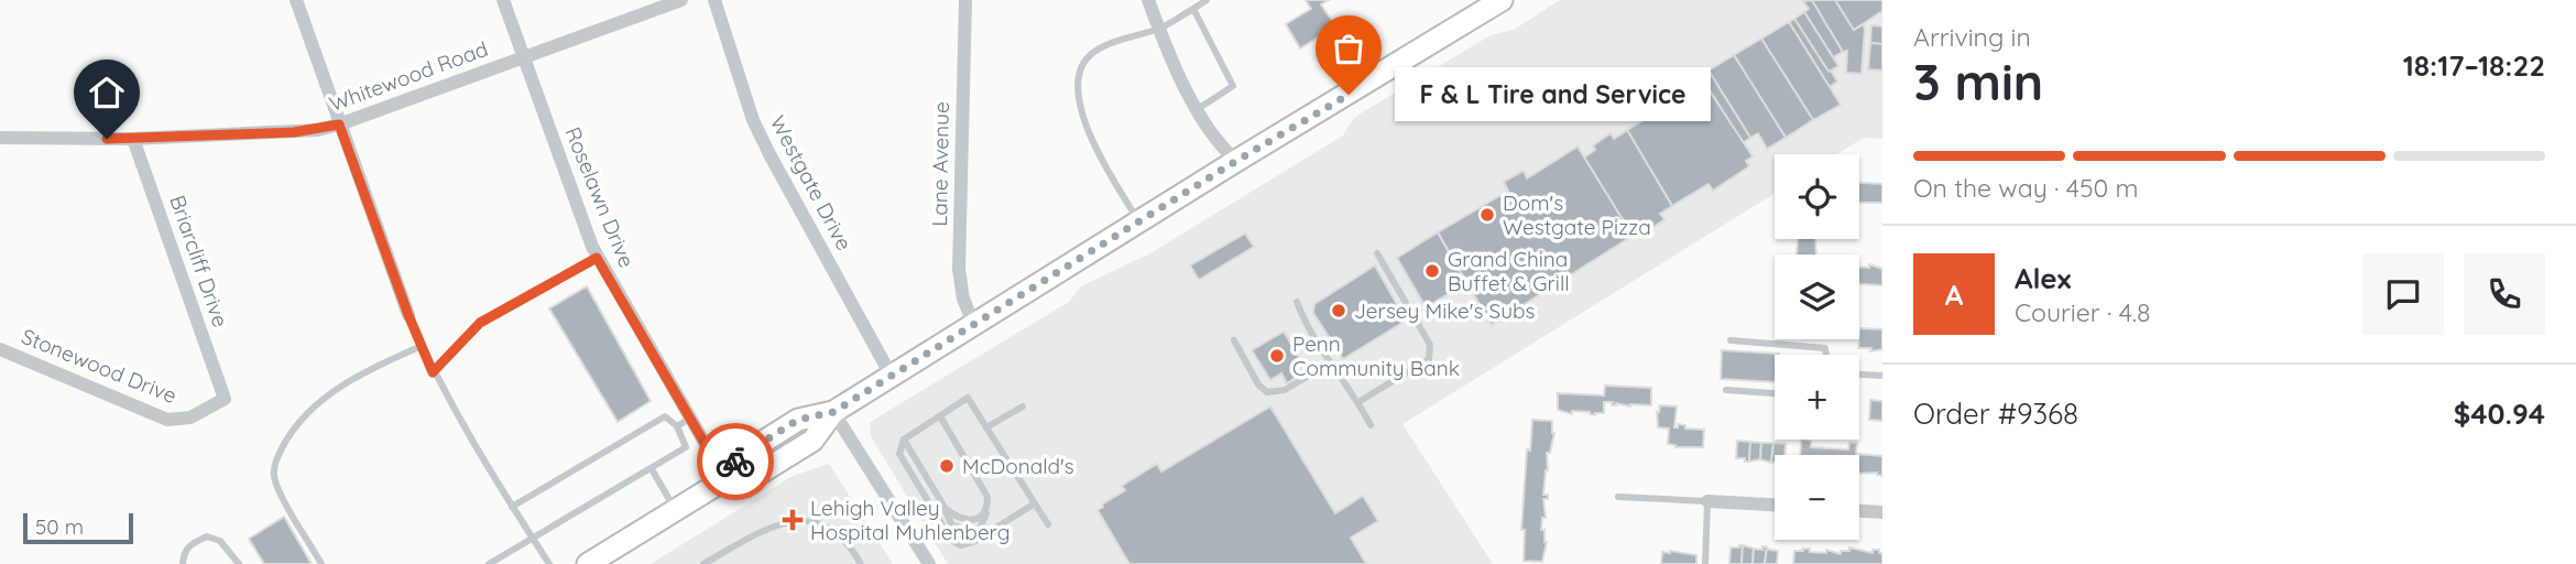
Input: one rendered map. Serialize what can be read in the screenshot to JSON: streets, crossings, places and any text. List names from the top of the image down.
{
  "streets": {
    "street": [
      "Whitewood Road",
      "Lane Avenue",
      "Westgate Drive",
      "Roselawn Drive",
      "Briarcliff Drive",
      "Stonewood Drive"
    ]
  },
  "crossings": [
    ["Whitewood Road", "Roselawn Drive"],
    ["Whitewood Road", "Briarcliff Drive"],
    ["Briarcliff Drive", "Stonewood Drive"]
  ],
  "places": {
    "other": [
      "F & L Tire and Service",
      "Dom's Westgate Pizza",
      "Grand China Buffet & Grill",
      "Jersey Mike's Subs",
      "Penn Community Bank",
      "McDonald's"
    ],
    "health": ["Lehigh Valley Hospital Muhlenberg"]
  },
  "scale_bar": "50 m",
  "page": {
    "heading": ["3 min", "Arriving in", "18:17–18:22"],
    "panel": [
      "Alex",
      "Courier · 4.8",
      "Order #9368",
      "$40.94"
    ],
    "bubble": "F & L Tire and Service",
    "bar": "On the way · 450 m",
    "map_buttons": ["+", "−"],
    "round": "A",
    "scale": "50 m"
  }
}
